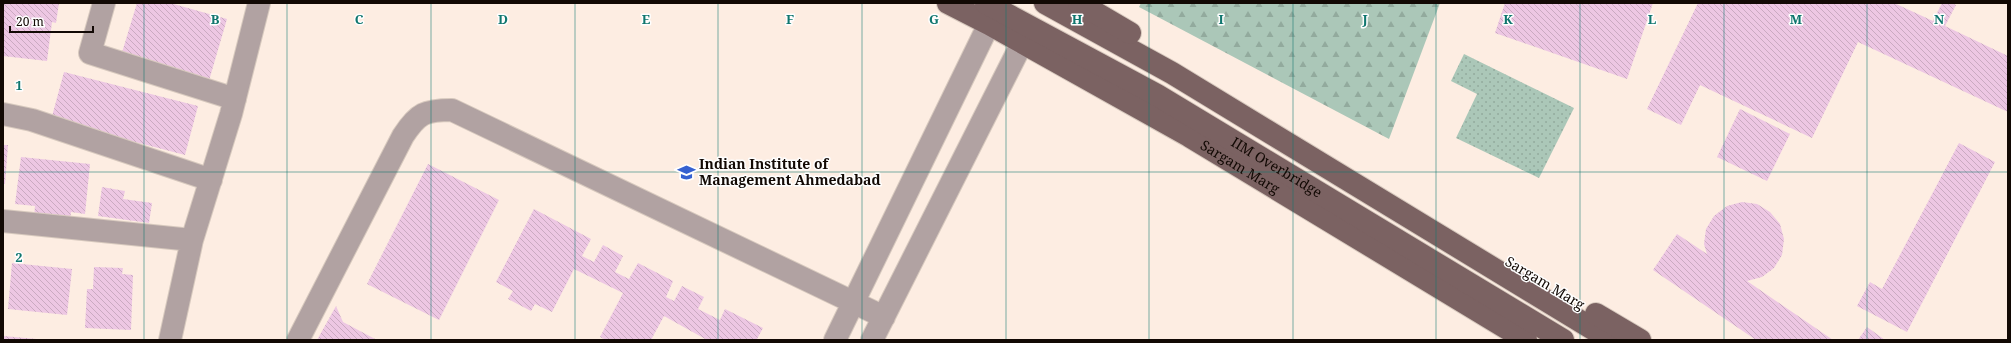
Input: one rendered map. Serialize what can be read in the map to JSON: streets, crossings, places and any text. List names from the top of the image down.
{
  "streets": {
    "main road": ["Sargam Marg", "IIM Overbridge"]
  },
  "crossings": [
    ["Sargam Marg", "IIM Overbridge"]
  ],
  "places": {
    "school or university": ["Indian Institute of Management Ahmedabad"]
  },
  "scale_bar": "20 m",
  "grid": {
    "columns": [
      "B",
      "C",
      "D",
      "E",
      "F",
      "G",
      "H",
      "I",
      "J",
      "K",
      "L",
      "M",
      "N"
    ],
    "rows": ["1", "2"]
  }
}
